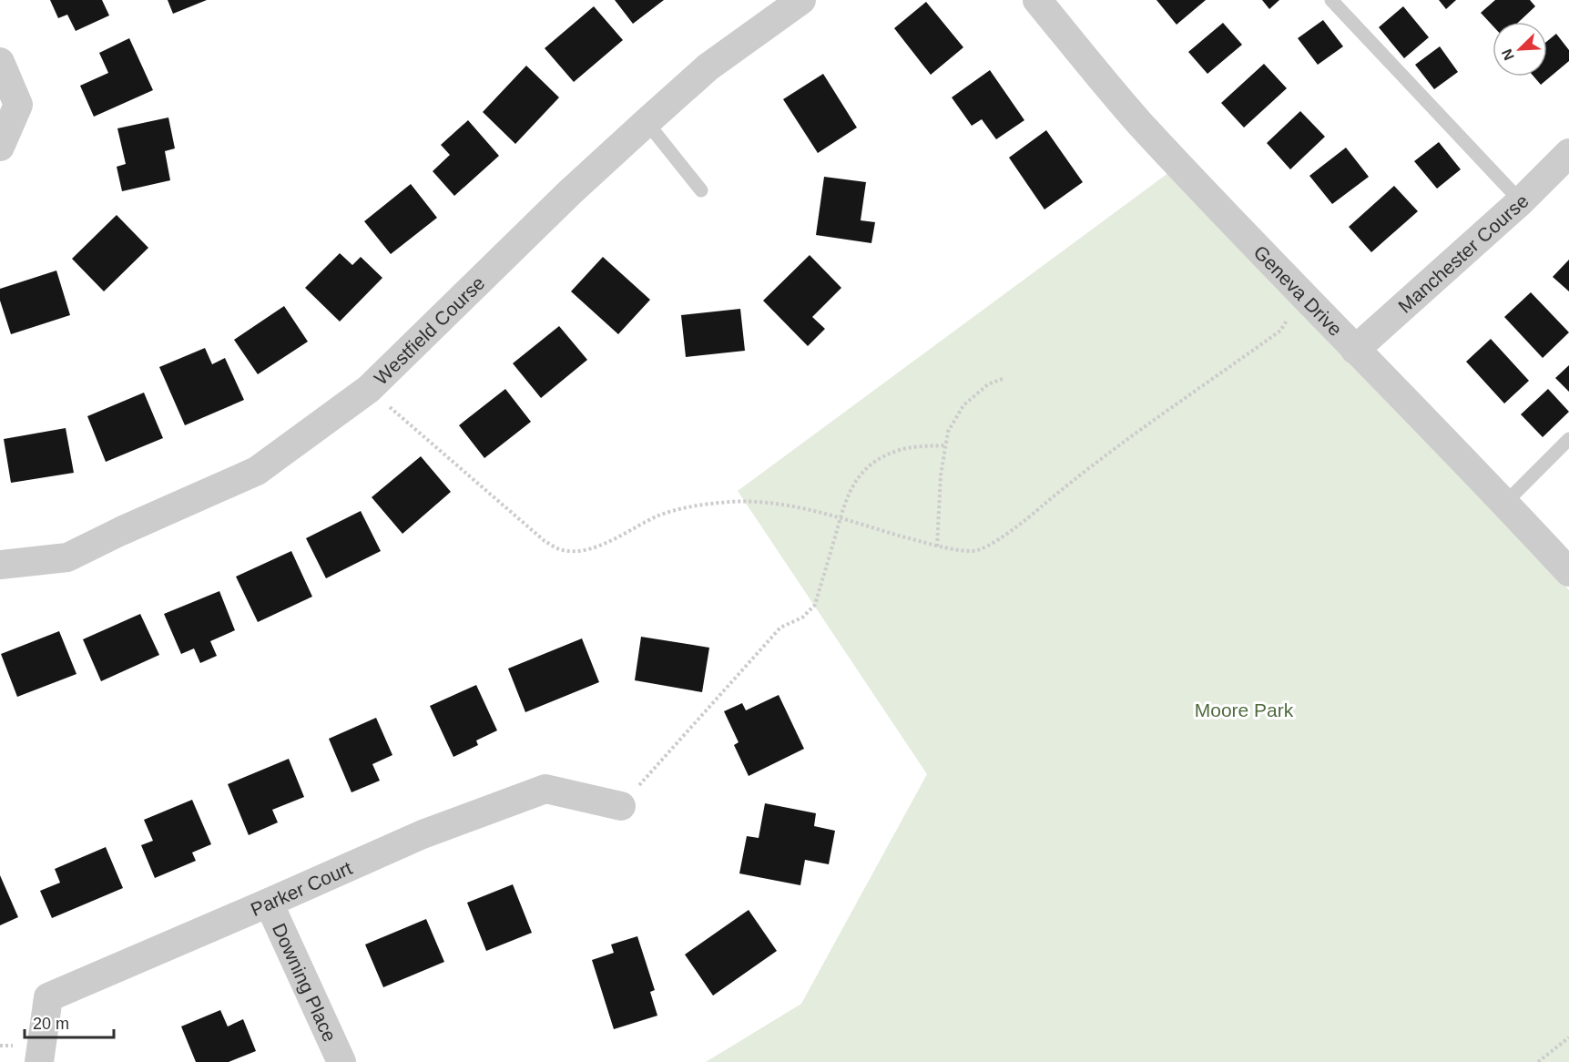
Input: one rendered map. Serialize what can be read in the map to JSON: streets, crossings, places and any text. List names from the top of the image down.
{
  "streets": {
    "street": [
      "Manchester Course",
      "Geneva Drive",
      "Westfield Course",
      "Parker Court",
      "Downing Place"
    ]
  },
  "crossings": [
    ["Manchester Course", "Geneva Drive"],
    ["Parker Court", "Downing Place"]
  ],
  "parks": ["Moore Park"],
  "scale_bar": "20 m",
  "north": "bottom left"
}
